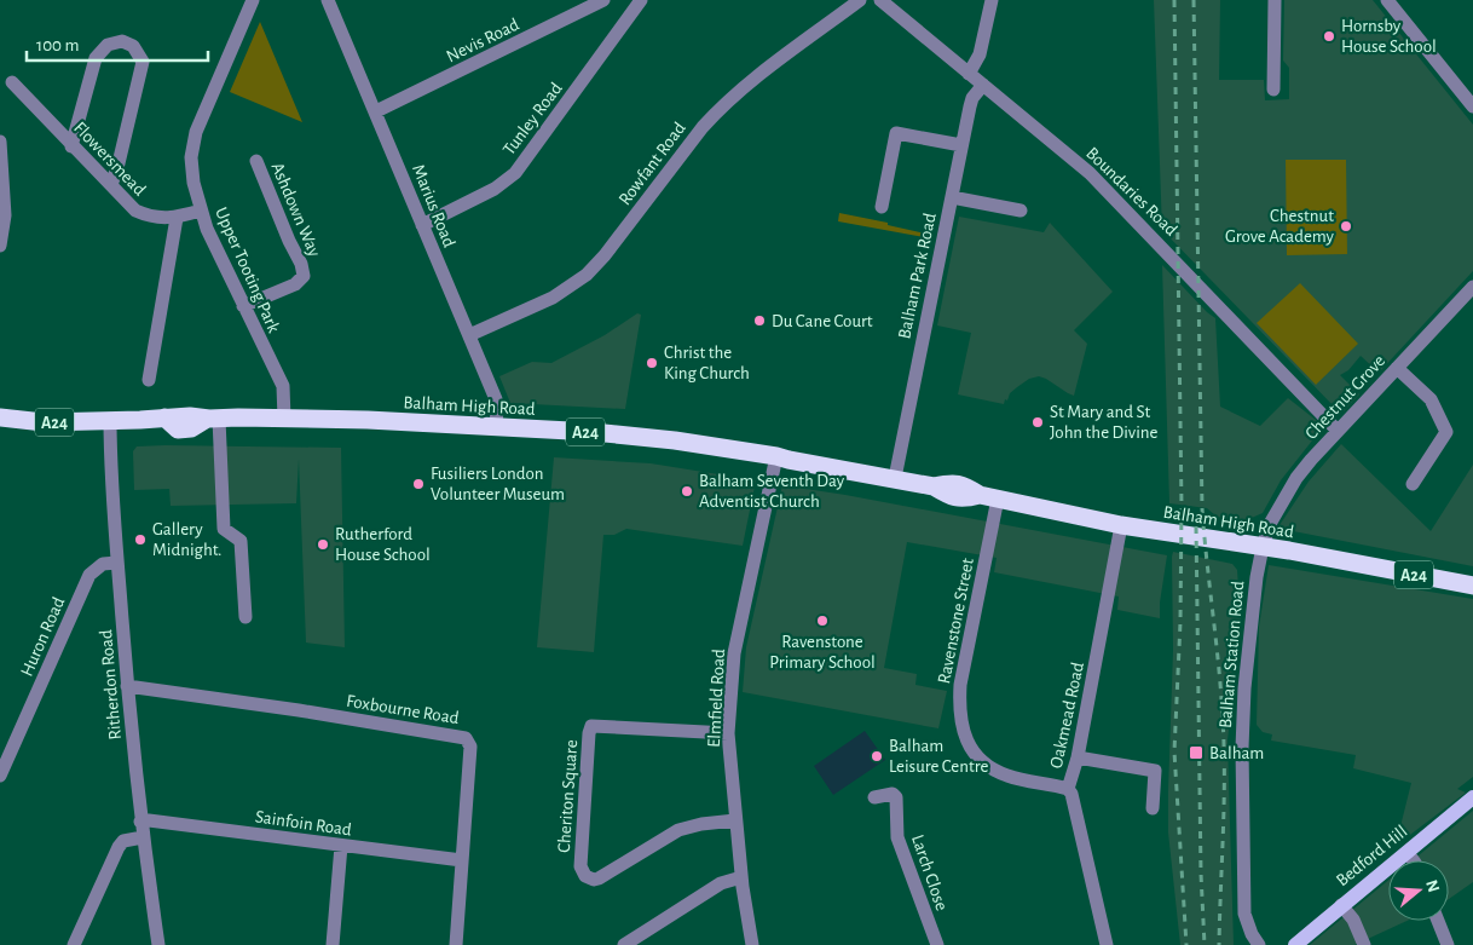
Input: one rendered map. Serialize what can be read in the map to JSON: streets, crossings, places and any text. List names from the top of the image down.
{
  "streets": {
    "highway": ["Balham High Road", "A24"],
    "main road": ["Bedford Hill"],
    "street": [
      "Nevis Road",
      "Tunley Road",
      "Flowersmead",
      "Rowfant Road",
      "Boundaries Road",
      "Marius Road",
      "Ashdown Way",
      "Upper Tooting Park",
      "Balham Park Road",
      "Chestnut Grove",
      "Ravenstone Street",
      "Huron Road",
      "Balham Station Road",
      "Ritherdon Road",
      "Elmfield Road",
      "Foxbourne Road",
      "Oakmead Road",
      "Cheriton Square",
      "Sainfoin Road",
      "Larch Close"
    ]
  },
  "crossings": [
    ["Nevis Road", "Marius Road"],
    ["Tunley Road", "Marius Road"],
    ["Flowersmead", "Upper Tooting Park"],
    ["Rowfant Road", "Marius Road"],
    ["Boundaries Road", "Balham Park Road"],
    ["Boundaries Road", "Chestnut Grove"],
    ["Marius Road", "Balham High Road"],
    ["Ashdown Way", "Upper Tooting Park"],
    ["Upper Tooting Park", "Balham High Road"],
    ["Balham Park Road", "Balham High Road"],
    ["Chestnut Grove", "Balham High Road"],
    ["Chestnut Grove", "Balham Station Road"],
    ["Balham High Road", "Ravenstone Street"],
    ["Balham High Road", "Balham Station Road"],
    ["Balham High Road", "Ritherdon Road"],
    ["Balham High Road", "Elmfield Road"],
    ["Balham High Road", "Oakmead Road"],
    ["Ravenstone Street", "Oakmead Road"],
    ["Huron Road", "Ritherdon Road"],
    ["Ritherdon Road", "Foxbourne Road"],
    ["Ritherdon Road", "Sainfoin Road"],
    ["Elmfield Road", "Cheriton Square"],
    ["Foxbourne Road", "Sainfoin Road"]
  ],
  "places": {
    "other": [
      "Hornsby House School",
      "Chestnut Grove Academy",
      "Du Cane Court",
      "Christ the King Church",
      "St Mary and St John the Divine",
      "Fusiliers London Volunteer Museum",
      "Balham Seventh Day Adventist Church",
      "Gallery Midnight.",
      "Rutherford House School",
      "Ravenstone Primary School",
      "Balham Leisure Centre"
    ],
    "transit": ["Balham"]
  },
  "scale_bar": "100 m",
  "north": "right"
}
